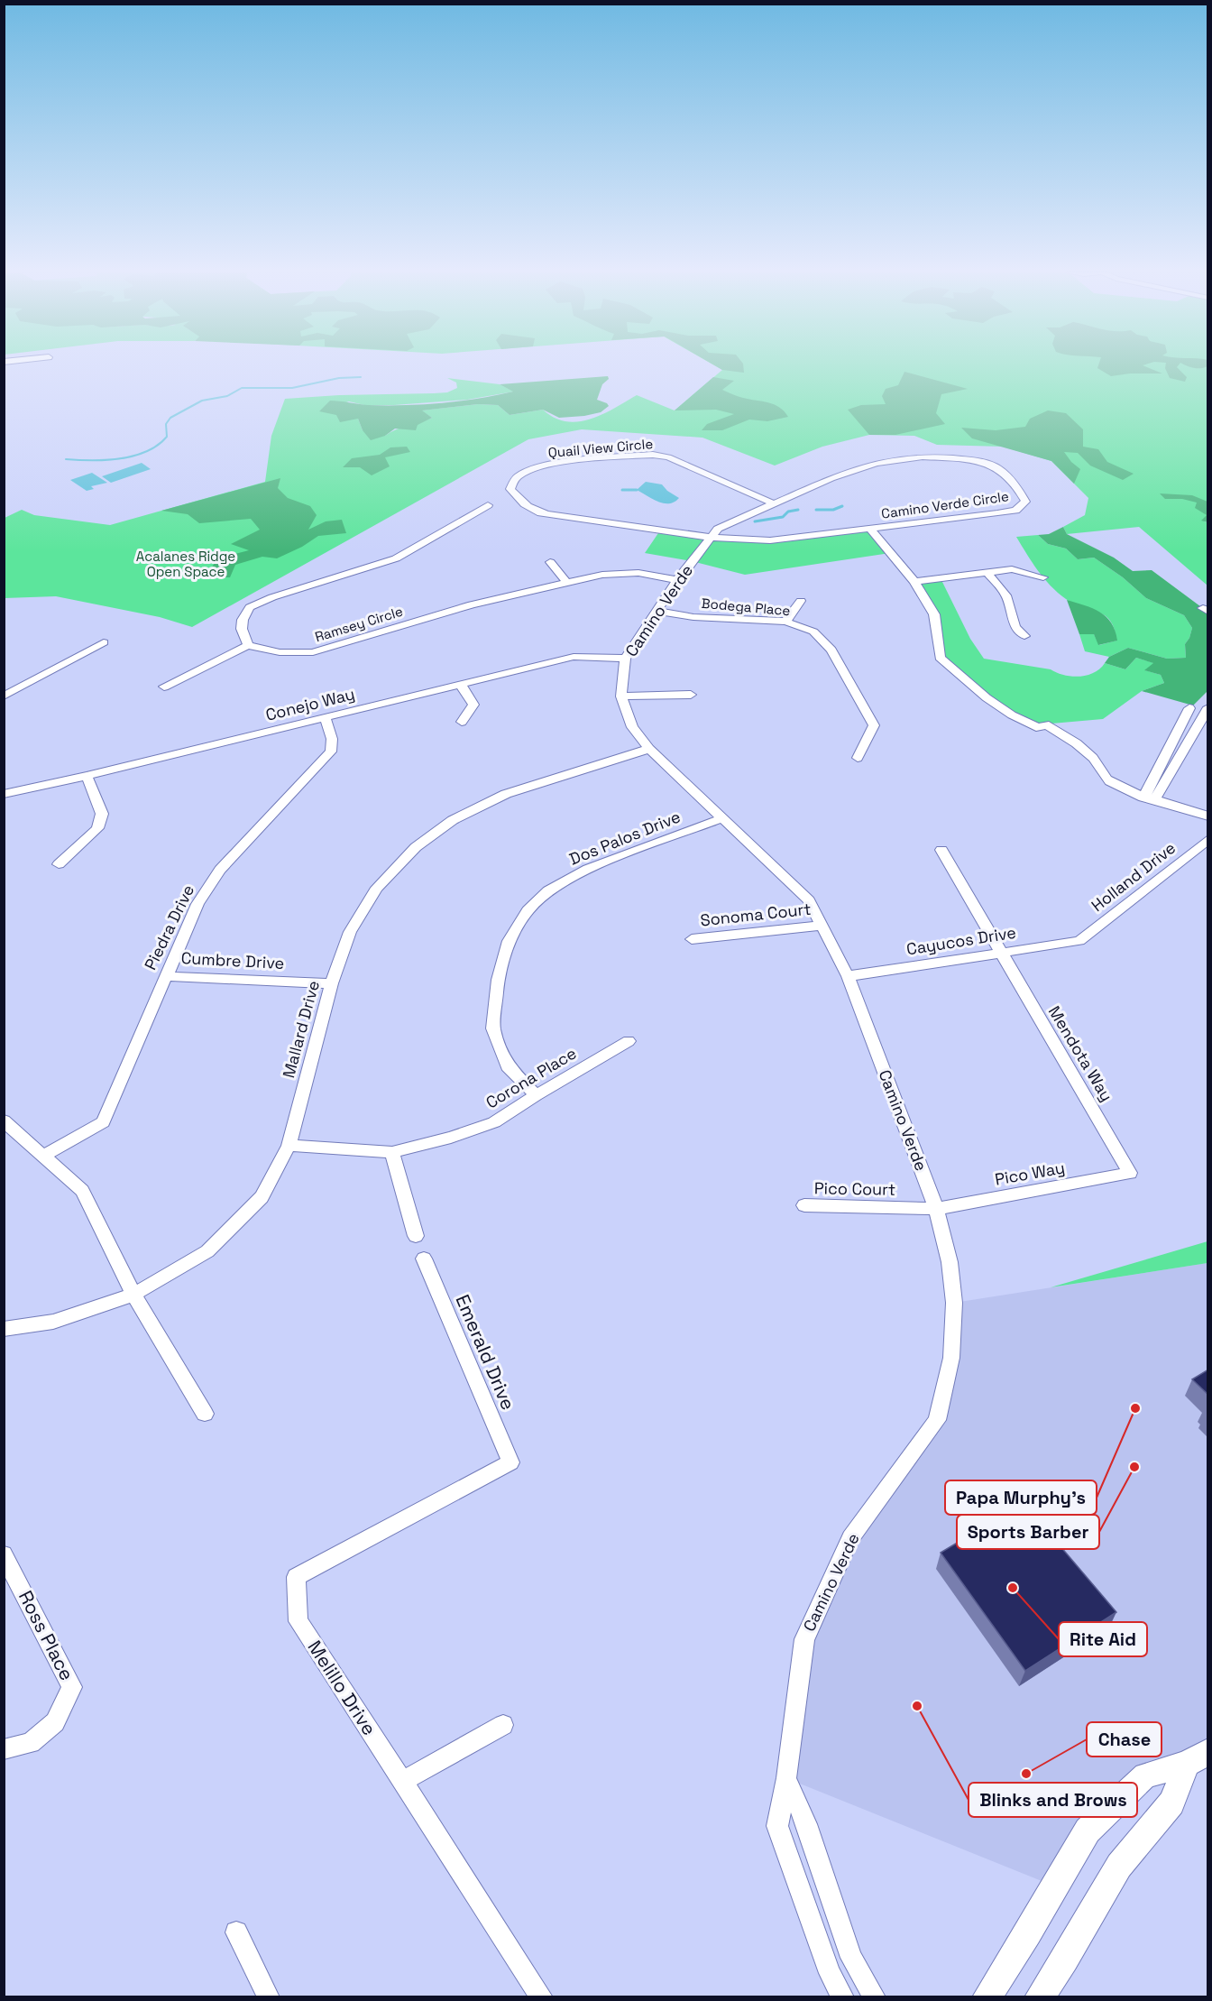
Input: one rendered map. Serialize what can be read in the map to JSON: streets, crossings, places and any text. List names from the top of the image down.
{
  "streets": {
    "street": [
      "Quail View Circle",
      "Camino Verde Circle",
      "Bodega Place",
      "Camino Verde",
      "Ramsey Circle",
      "Conejo Way",
      "Dos Palos Drive",
      "Holland Drive",
      "Sonoma Court",
      "Piedra Drive",
      "Cayucos Drive",
      "Cumbre Drive",
      "Mallard Drive",
      "Mendota Way",
      "Corona Place",
      "Pico Way",
      "Pico Court",
      "Emerald Drive",
      "Ross Place",
      "Melillo Drive"
    ]
  },
  "crossings": [
    ["Quail View Circle", "Camino Verde Circle"],
    ["Quail View Circle", "Camino Verde"],
    ["Camino Verde Circle", "Camino Verde"],
    ["Bodega Place", "Camino Verde"],
    ["Camino Verde", "Ramsey Circle"],
    ["Camino Verde", "Conejo Way"],
    ["Camino Verde", "Dos Palos Drive"],
    ["Camino Verde", "Sonoma Court"],
    ["Camino Verde", "Cayucos Drive"],
    ["Camino Verde", "Mallard Drive"],
    ["Camino Verde", "Pico Way"],
    ["Camino Verde", "Pico Court"],
    ["Conejo Way", "Piedra Drive"],
    ["Dos Palos Drive", "Corona Place"],
    ["Holland Drive", "Cayucos Drive"],
    ["Piedra Drive", "Cumbre Drive"],
    ["Cayucos Drive", "Mendota Way"],
    ["Cumbre Drive", "Mallard Drive"],
    ["Mallard Drive", "Corona Place"],
    ["Mendota Way", "Pico Way"],
    ["Pico Way", "Pico Court"],
    ["Emerald Drive", "Melillo Drive"]
  ],
  "parks": ["Acalanes Ridge Open Space"],
  "places": [
    "Papa Murphy's",
    "Sports Barber",
    "Rite Aid",
    "Blinks and Brows",
    "Chase"
  ]
}
